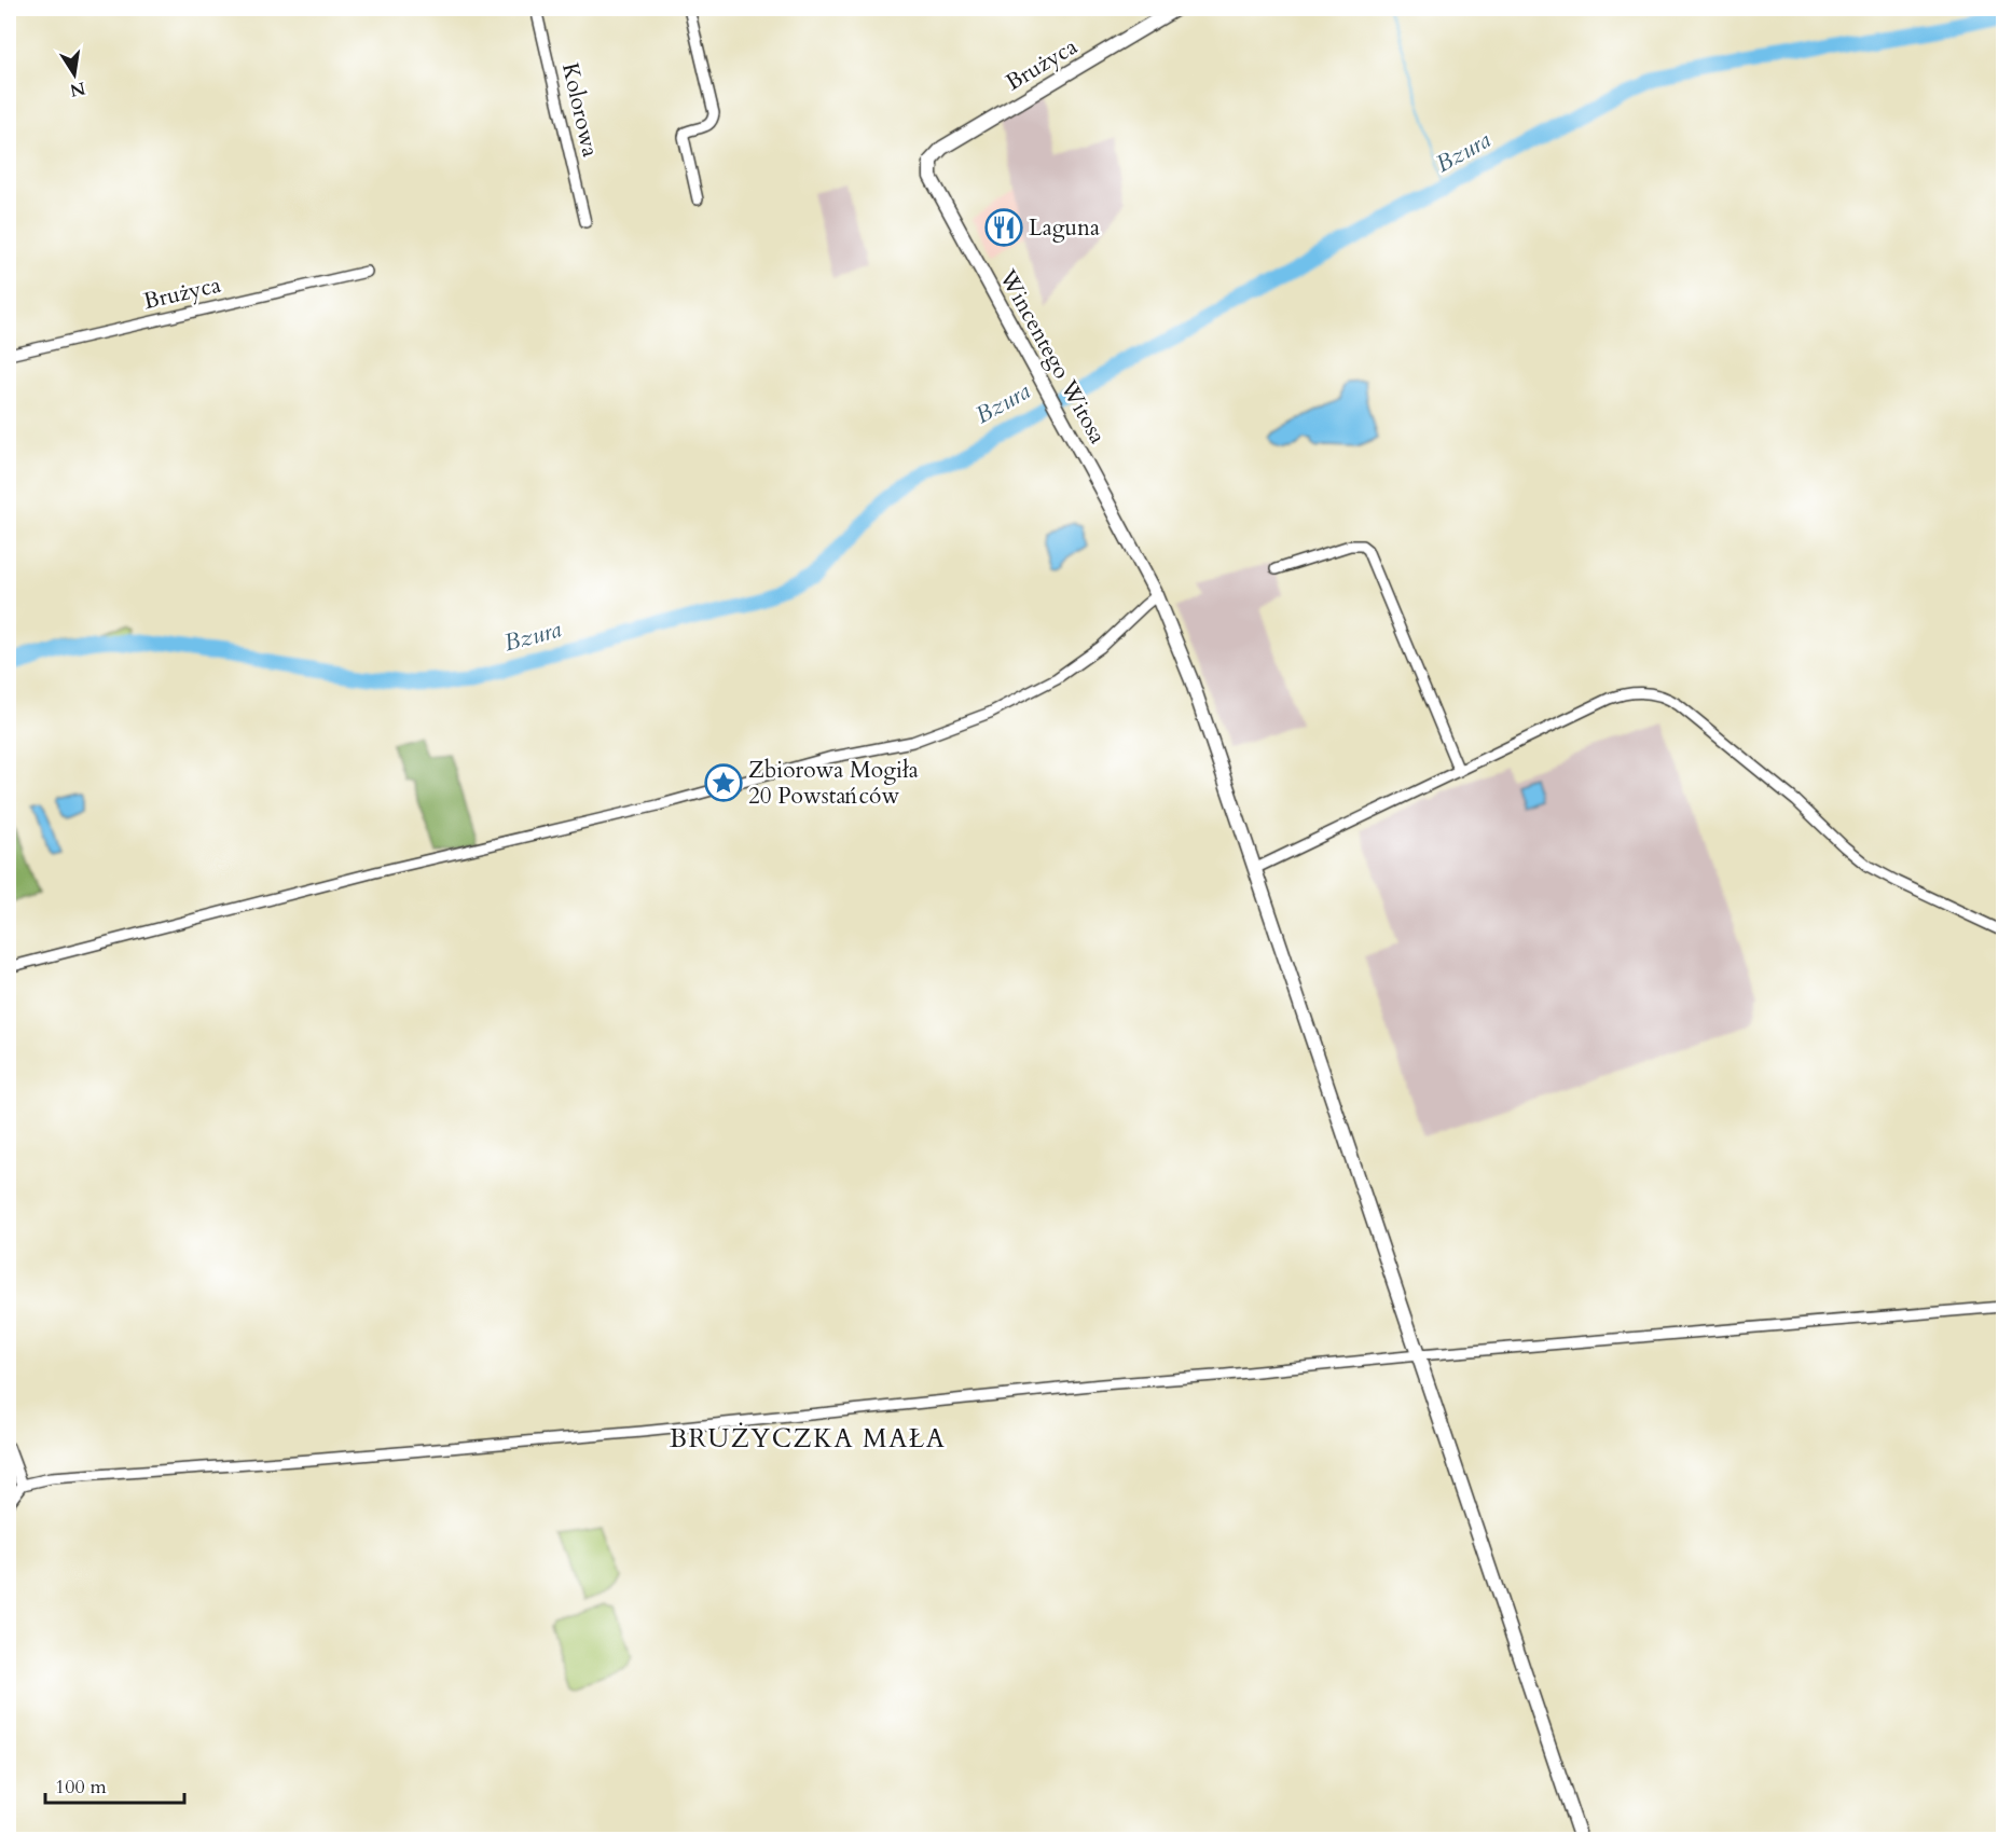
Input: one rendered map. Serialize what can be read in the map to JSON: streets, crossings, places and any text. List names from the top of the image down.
{
  "streets": {
    "street": ["Brużyca", "Kolorowa", "Wincentego Witosa"]
  },
  "crossings": [
    ["Brużyca", "Wincentego Witosa"]
  ],
  "districts": ["BRUŻYCZKA MAŁA"],
  "water": ["Bzura"],
  "places": {
    "restaurant": ["Laguna"],
    "place": ["Zbiorowa Mogiła 20 Powstańców"]
  },
  "scale_bar": "100 m",
  "north": "bottom"
}
